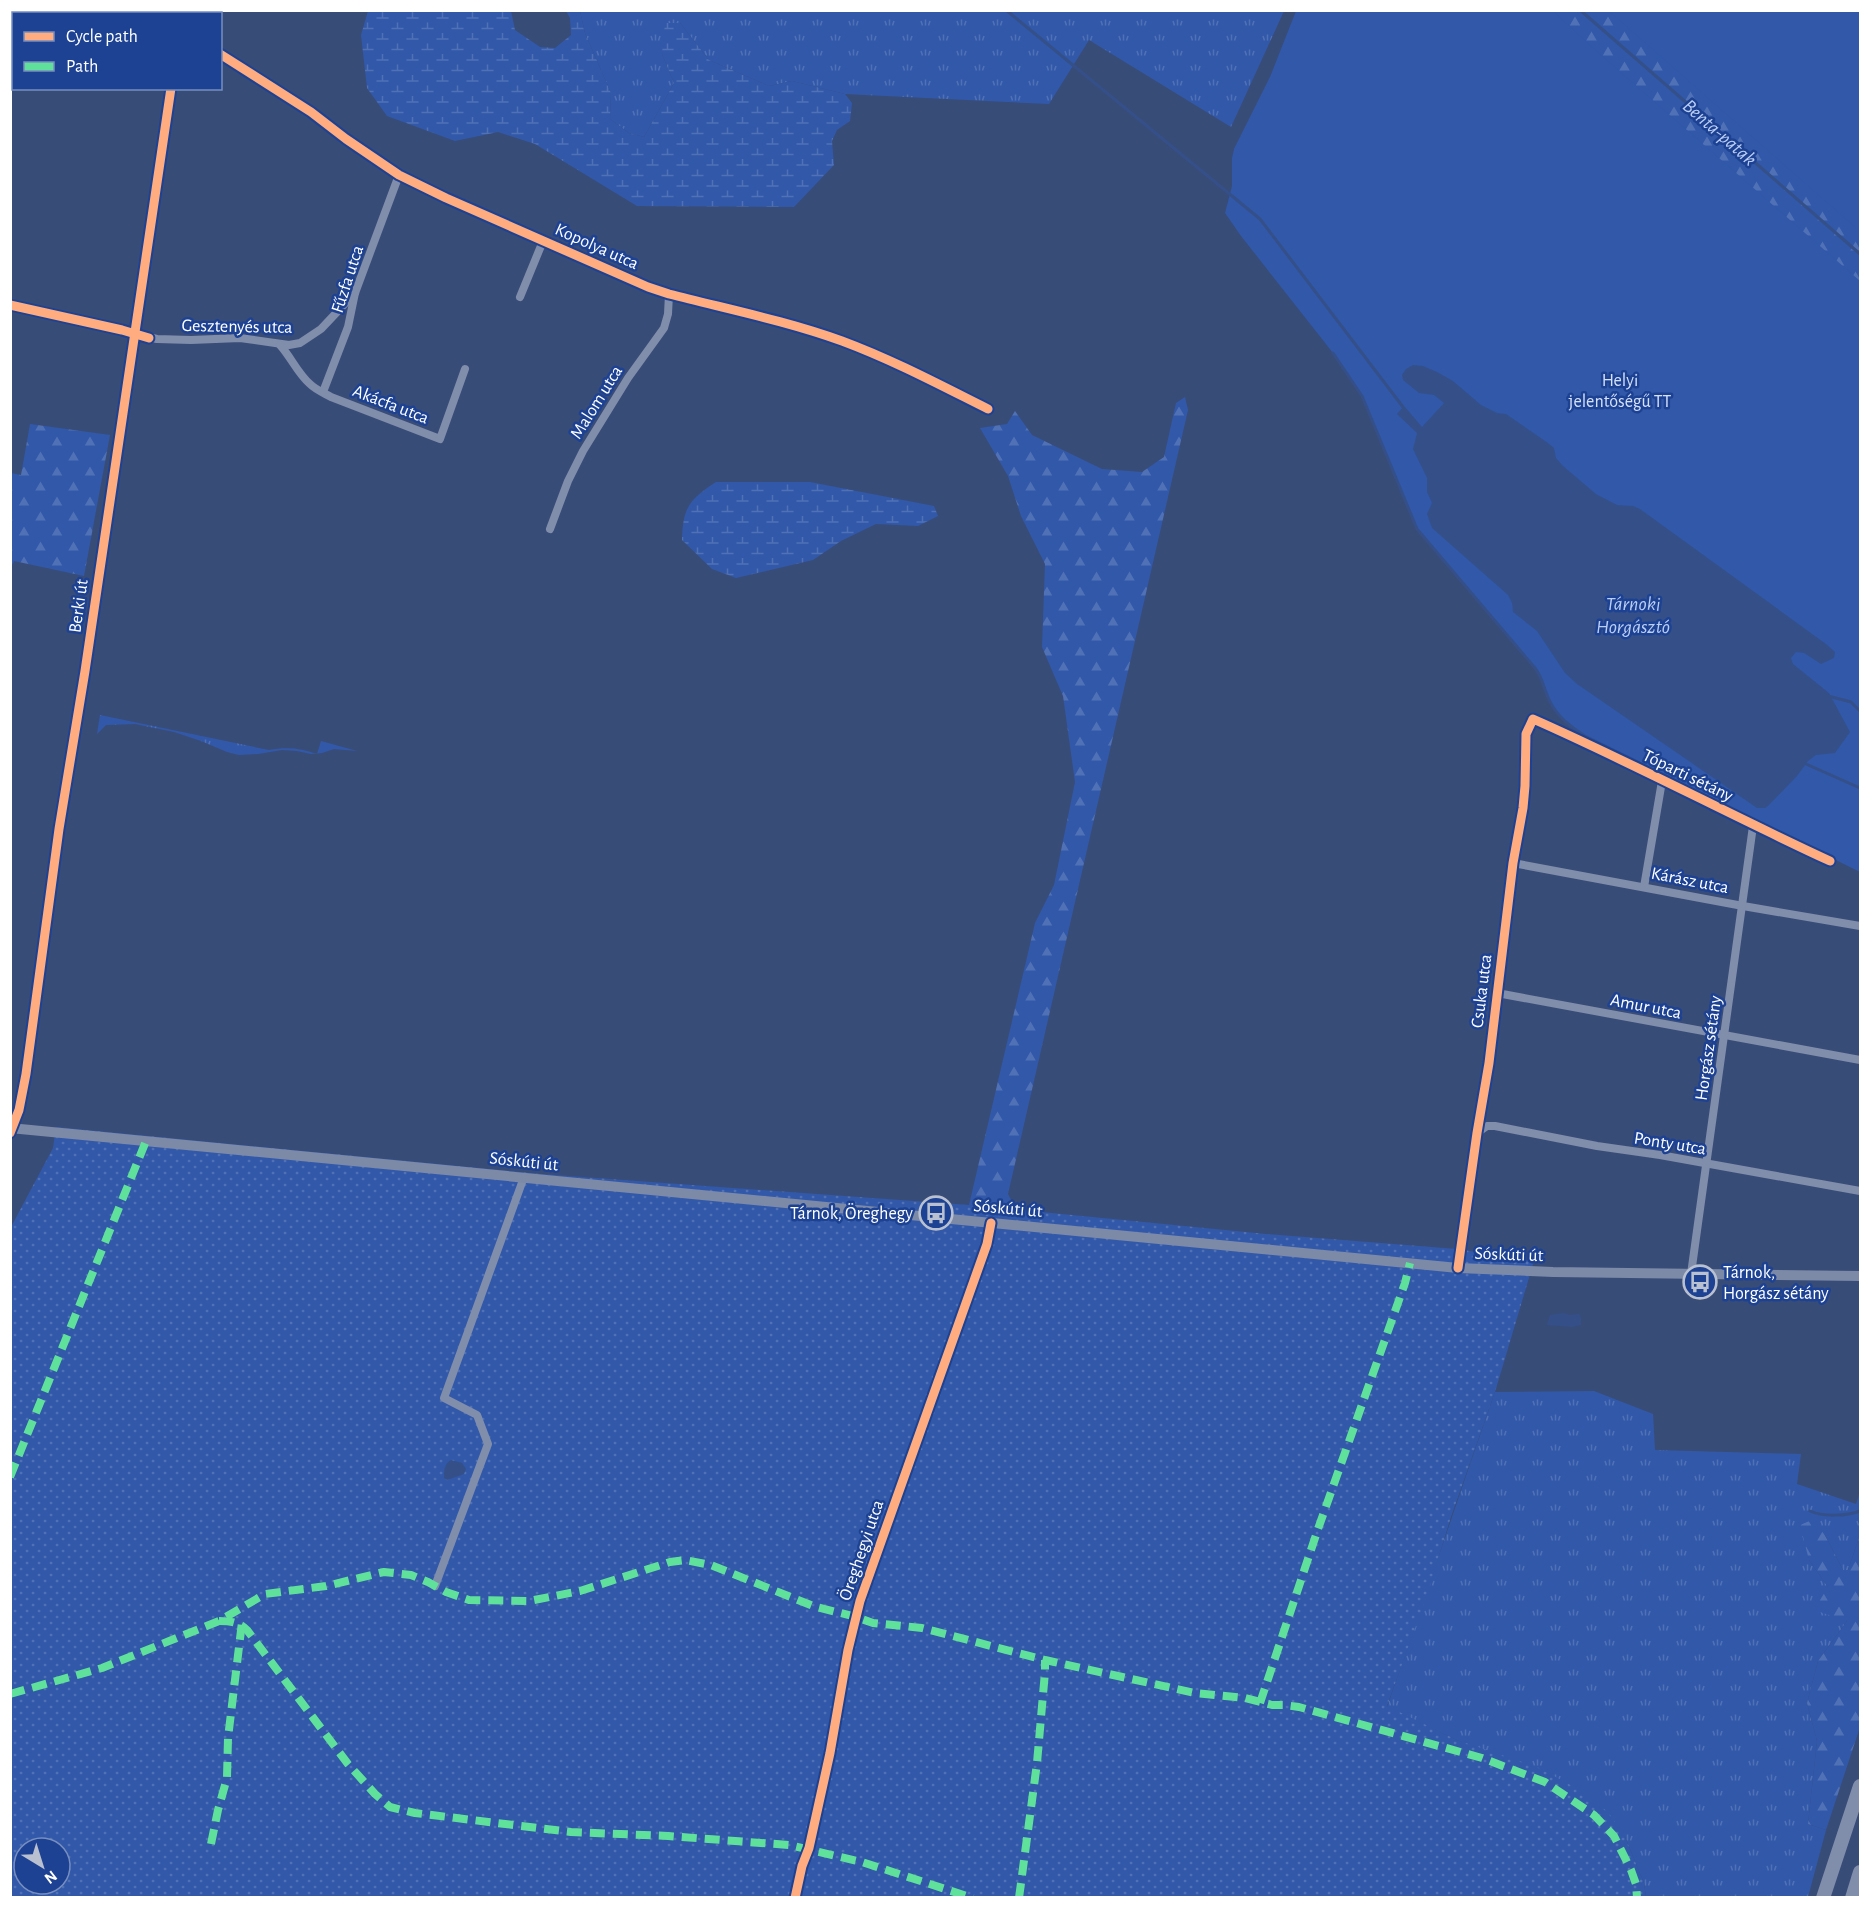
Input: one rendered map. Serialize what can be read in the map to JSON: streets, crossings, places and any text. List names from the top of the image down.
{
  "streets": {
    "main road": ["Sóskúti út"],
    "street": [
      "Kopolya utca",
      "Fűzfa utca",
      "Gesztenyés utca",
      "Malom utca",
      "Akácfa utca",
      "Berki út",
      "Tóparti sétány",
      "Kárász utca",
      "Csuka utca",
      "Amur utca",
      "Horgász sétány",
      "Ponty utca",
      "Öreghegyi utca"
    ]
  },
  "crossings": [
    ["Kopolya utca", "Fűzfa utca"],
    ["Kopolya utca", "Malom utca"],
    ["Fűzfa utca", "Gesztenyés utca"],
    ["Fűzfa utca", "Akácfa utca"],
    ["Gesztenyés utca", "Akácfa utca"],
    ["Gesztenyés utca", "Berki út"],
    ["Berki út", "Sóskúti út"],
    ["Tóparti sétány", "Csuka utca"],
    ["Tóparti sétány", "Horgász sétány"],
    ["Kárász utca", "Csuka utca"],
    ["Kárász utca", "Horgász sétány"],
    ["Csuka utca", "Amur utca"],
    ["Csuka utca", "Ponty utca"],
    ["Csuka utca", "Sóskúti út"],
    ["Amur utca", "Horgász sétány"],
    ["Horgász sétány", "Ponty utca"],
    ["Horgász sétány", "Sóskúti út"],
    ["Sóskúti út", "Öreghegyi utca"]
  ],
  "water": ["Benta-patak", "Tárnoki Horgásztó"],
  "parks": ["Helyi jelentőségű TT"],
  "places": {
    "bus stop": ["Tárnok, Öreghegy", "Tárnok, Horgász sétány"]
  },
  "legend": ["Cycle path", "Path"],
  "north": "bottom right"
}
